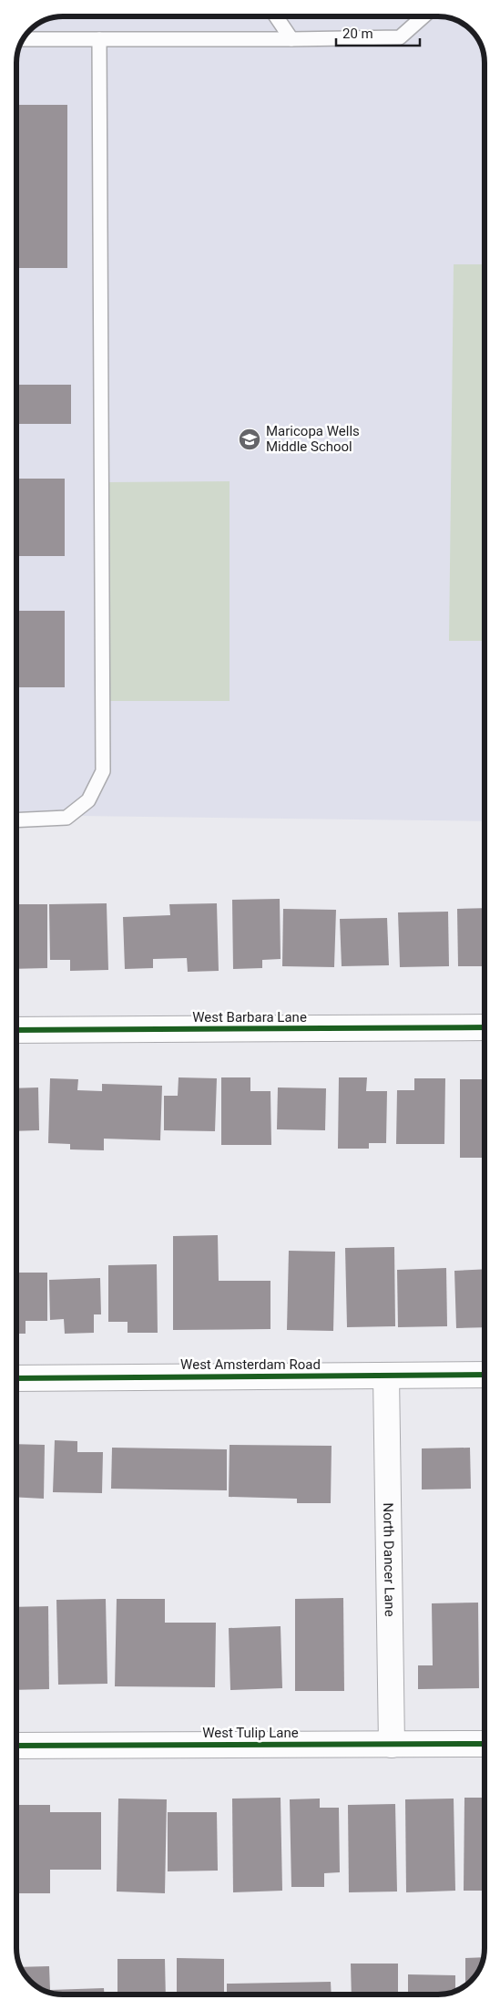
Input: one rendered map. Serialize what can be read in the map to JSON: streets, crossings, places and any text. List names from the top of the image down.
{
  "streets": {
    "street": [
      "West Barbara Lane",
      "West Amsterdam Road",
      "North Dancer Lane",
      "West Tulip Lane"
    ]
  },
  "crossings": [
    ["West Amsterdam Road", "North Dancer Lane"],
    ["North Dancer Lane", "West Tulip Lane"]
  ],
  "places": {
    "school or university": ["Maricopa Wells Middle School"]
  },
  "scale_bar": "20 m"
}
